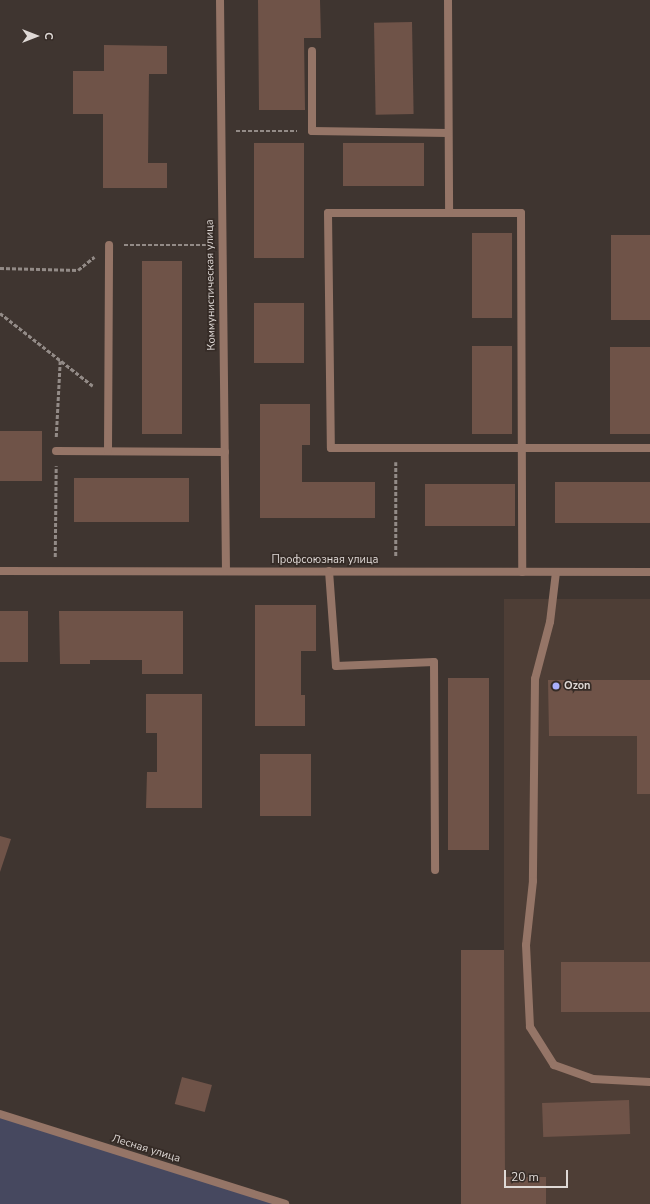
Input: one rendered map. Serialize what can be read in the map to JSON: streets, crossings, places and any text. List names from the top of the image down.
{
  "streets": {
    "street": ["Коммунистическая улица", "Профсоюзная улица", "Лесная улица"]
  },
  "crossings": [
    ["Коммунистическая улица", "Профсоюзная улица"]
  ],
  "places": ["Ozon"],
  "scale_bar": "20 m",
  "north": "right"
}
